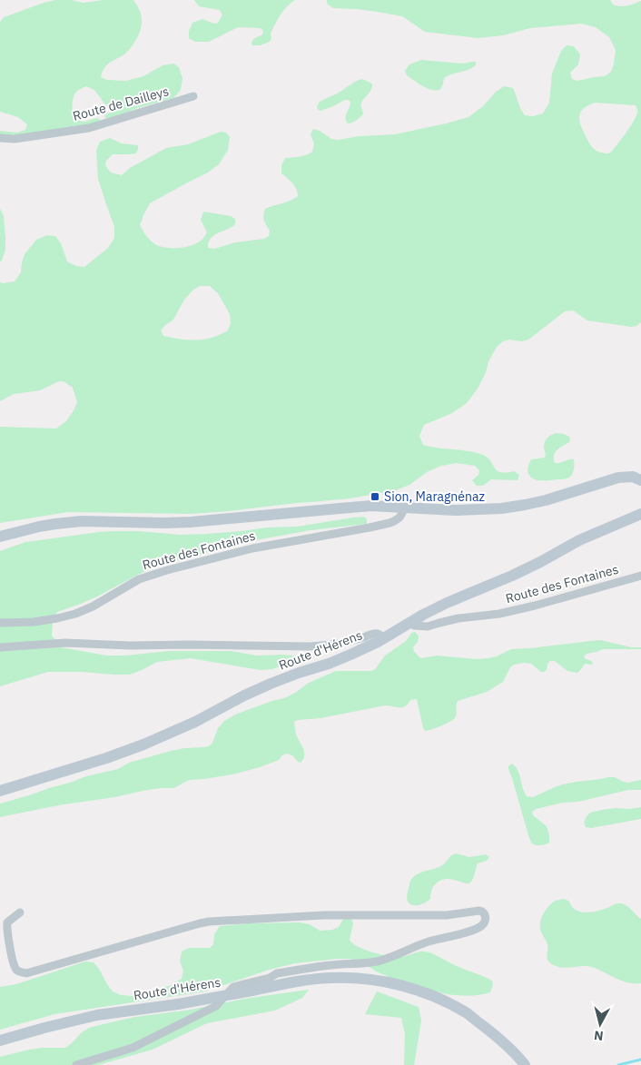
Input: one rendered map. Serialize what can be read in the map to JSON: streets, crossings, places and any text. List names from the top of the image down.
{
  "streets": {
    "main road": ["Route d'Hérens"],
    "street": ["Route de Dailleys", "Route des Fontaines"]
  },
  "crossings": [
    ["Route des Fontaines", "Route d'Hérens"]
  ],
  "places": {
    "transit": ["Sion, Maragnénaz"]
  },
  "north": "bottom"
}
